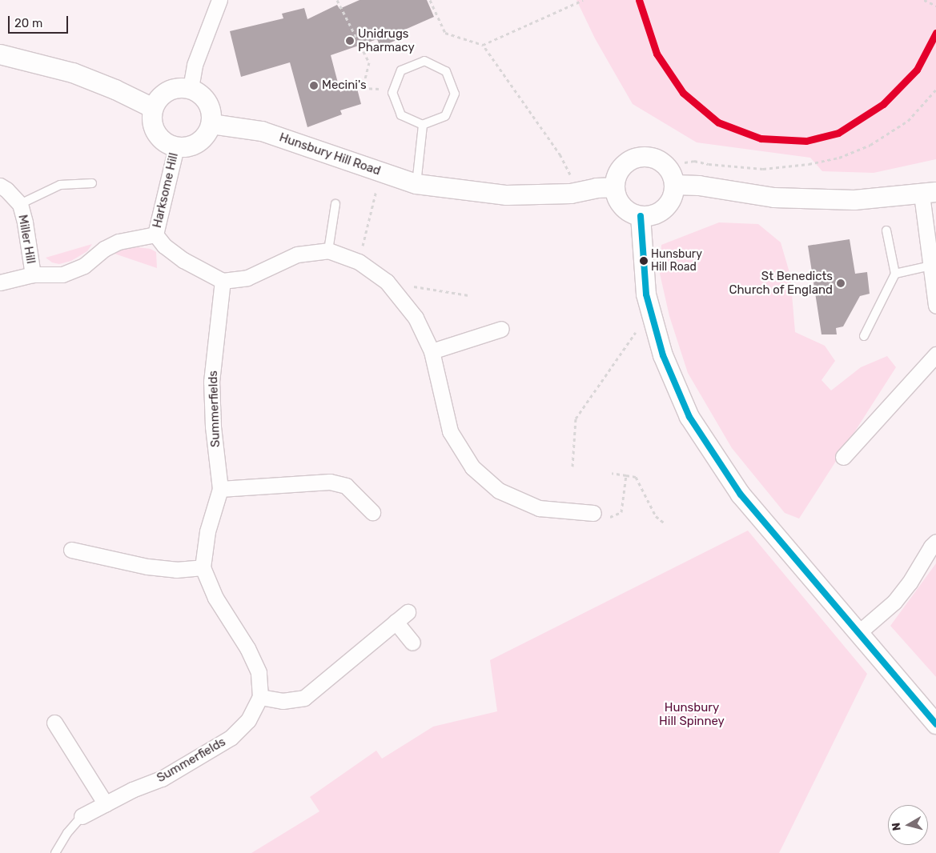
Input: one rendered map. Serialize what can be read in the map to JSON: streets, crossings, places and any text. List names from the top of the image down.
{
  "streets": {
    "street": [
      "Hunsbury Hill Road",
      "Harksome Hill",
      "Miller Hill",
      "Summerfields"
    ]
  },
  "crossings": [
    ["Hunsbury Hill Road", "Harksome Hill"],
    ["Harksome Hill", "Miller Hill"]
  ],
  "parks": ["Hunsbury Hill Spinney"],
  "places": [
    "Unidrugs Pharmacy",
    "Mecini's",
    "Hunsbury Hill Road",
    "St Benedicts Church of England"
  ],
  "scale_bar": "20 m",
  "north": "left"
}
